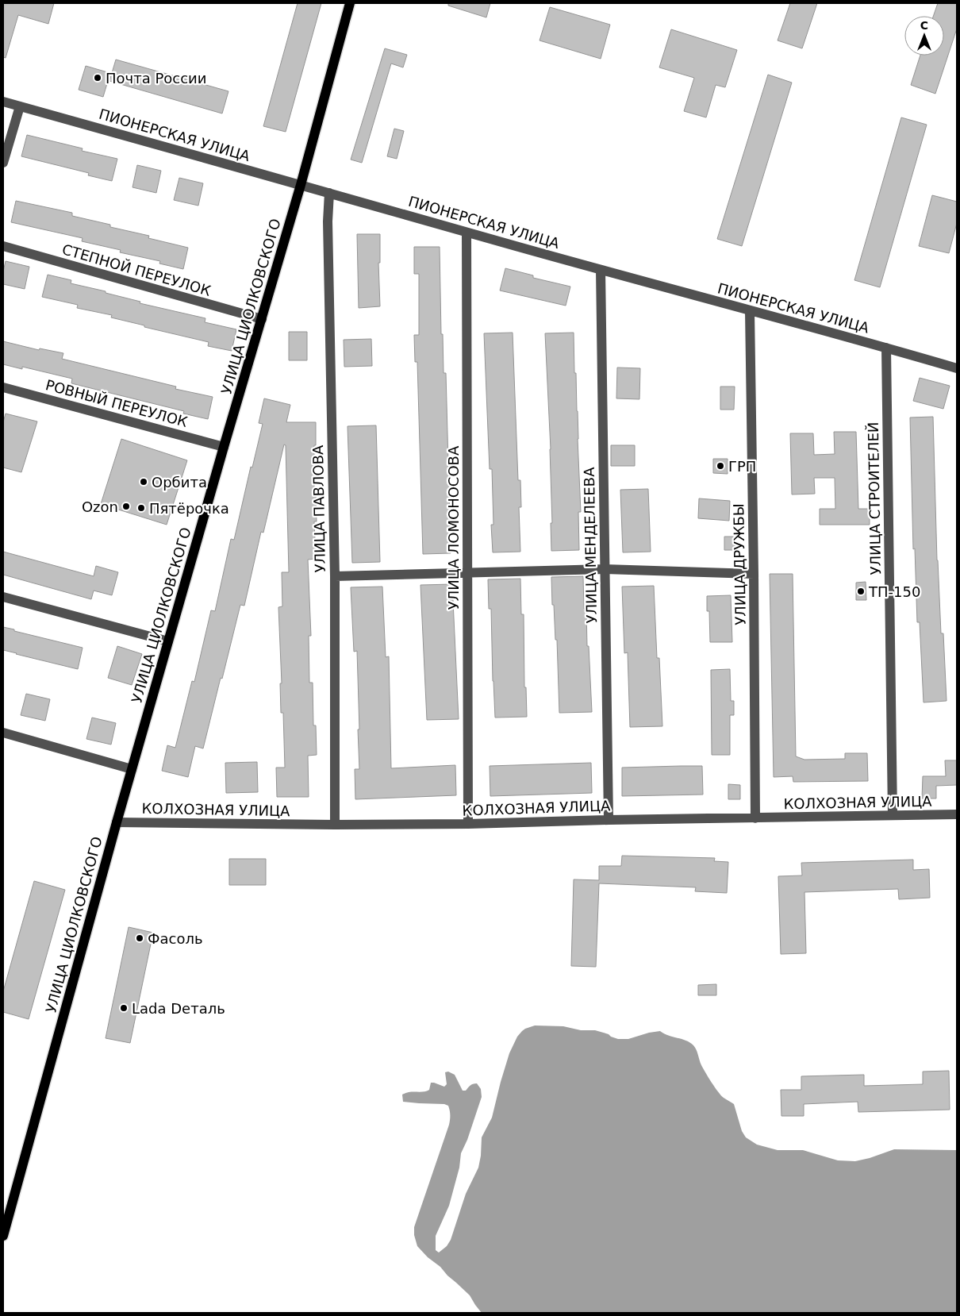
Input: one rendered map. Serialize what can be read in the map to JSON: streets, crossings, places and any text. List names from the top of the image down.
{
  "streets": {
    "main road": ["УЛИЦА ЦИОЛКОВСКОГО"],
    "street": [
      "ПИОНЕРСКАЯ УЛИЦА",
      "СТЕПНОЙ ПЕРЕУЛОК",
      "РОВНЫЙ ПЕРЕУЛОК",
      "УЛИЦА СТРОИТЕЛЕЙ",
      "УЛИЦА ПАВЛОВА",
      "УЛИЦА ЛОМОНОСОВА",
      "УЛИЦА МЕНДЕЛЕЕВА",
      "УЛИЦА ДРУЖБЫ",
      "КОЛХОЗНАЯ УЛИЦА"
    ]
  },
  "crossings": [
    ["ПИОНЕРСКАЯ УЛИЦА", "УЛИЦА ЦИОЛКОВСКОГО"],
    ["ПИОНЕРСКАЯ УЛИЦА", "УЛИЦА СТРОИТЕЛЕЙ"],
    ["ПИОНЕРСКАЯ УЛИЦА", "УЛИЦА ПАВЛОВА"],
    ["ПИОНЕРСКАЯ УЛИЦА", "УЛИЦА ЛОМОНОСОВА"],
    ["ПИОНЕРСКАЯ УЛИЦА", "УЛИЦА МЕНДЕЛЕЕВА"],
    ["ПИОНЕРСКАЯ УЛИЦА", "УЛИЦА ДРУЖБЫ"],
    ["СТЕПНОЙ ПЕРЕУЛОК", "УЛИЦА ЦИОЛКОВСКОГО"],
    ["УЛИЦА ЦИОЛКОВСКОГО", "РОВНЫЙ ПЕРЕУЛОК"],
    ["УЛИЦА ЦИОЛКОВСКОГО", "КОЛХОЗНАЯ УЛИЦА"],
    ["УЛИЦА СТРОИТЕЛЕЙ", "КОЛХОЗНАЯ УЛИЦА"],
    ["УЛИЦА ПАВЛОВА", "КОЛХОЗНАЯ УЛИЦА"],
    ["УЛИЦА ЛОМОНОСОВА", "КОЛХОЗНАЯ УЛИЦА"],
    ["УЛИЦА МЕНДЕЛЕЕВА", "КОЛХОЗНАЯ УЛИЦА"],
    ["УЛИЦА ДРУЖБЫ", "КОЛХОЗНАЯ УЛИЦА"]
  ],
  "places": [
    "Почта России",
    "ГРП",
    "Орбита",
    "Ozon",
    "Пятёрочка",
    "ТП-150",
    "Фасоль",
    "Lada Dеталь"
  ],
  "north": "top"
}
